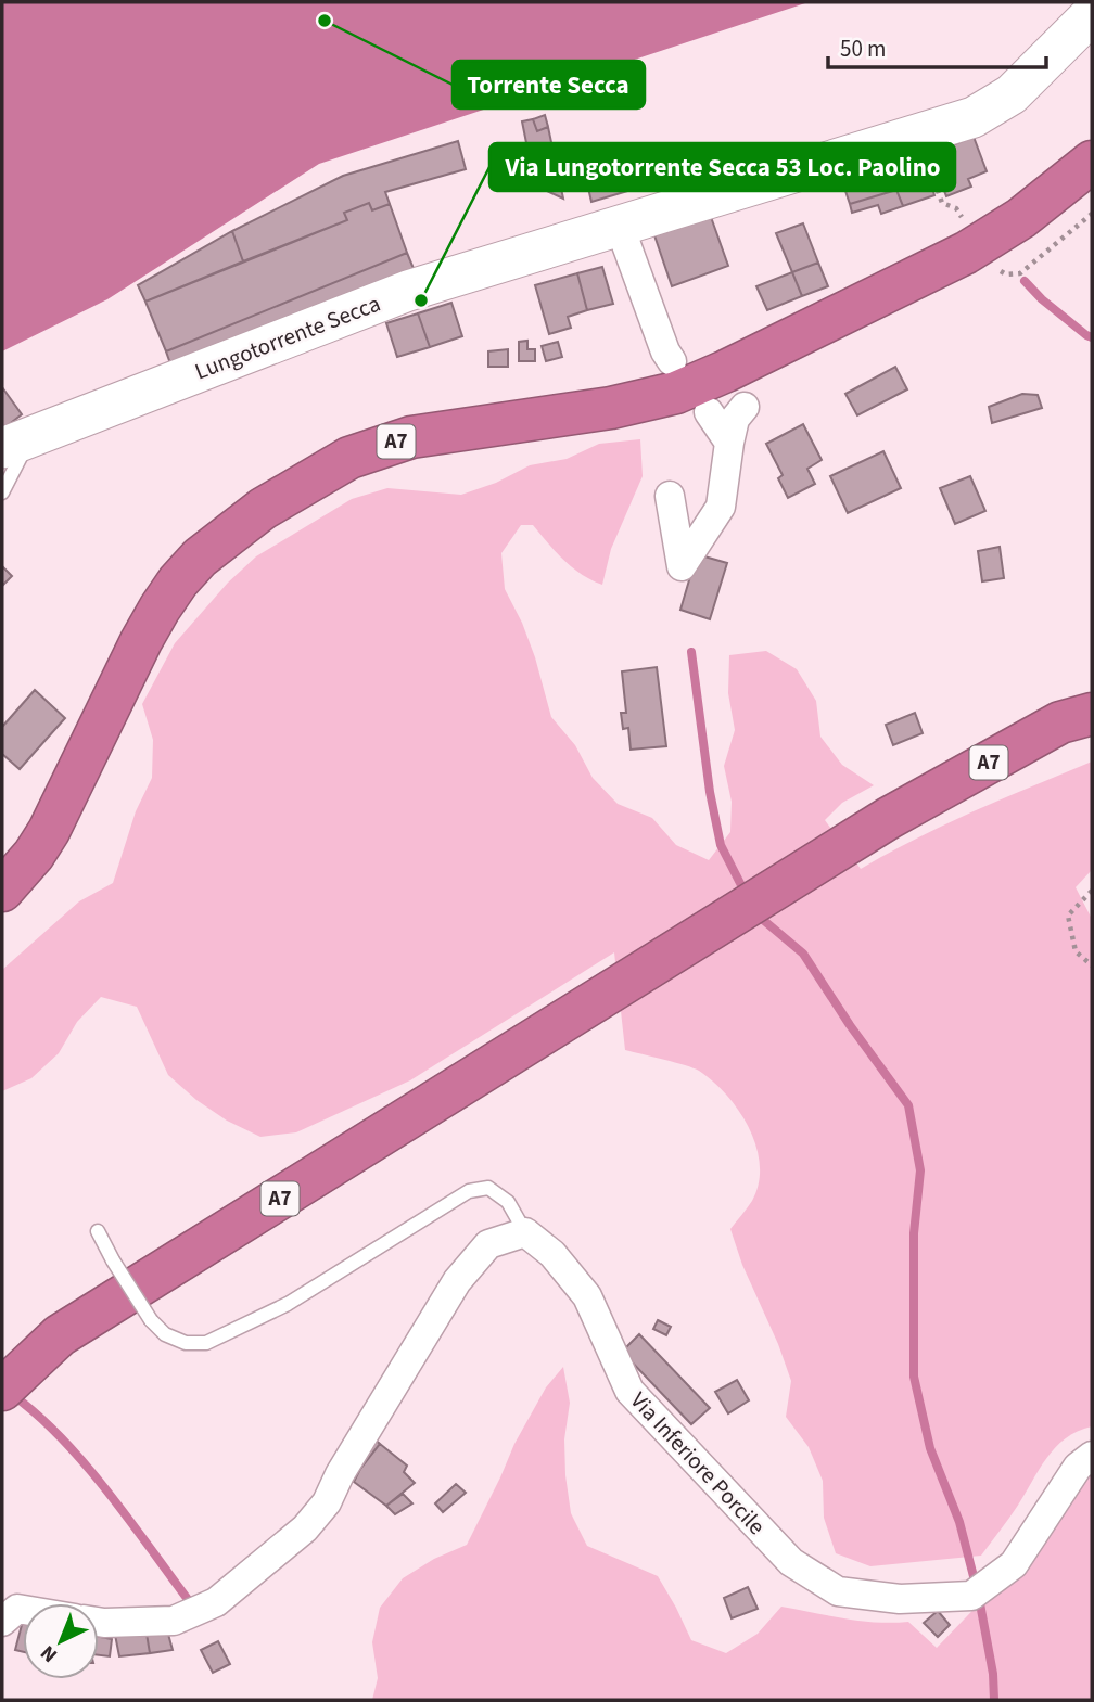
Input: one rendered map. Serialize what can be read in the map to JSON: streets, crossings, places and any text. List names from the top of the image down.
{
  "streets": {
    "highway": ["A7"],
    "main road": ["Lungotorrente Secca"],
    "street": ["Via Inferiore Porcile"]
  },
  "places": ["Torrente Secca", "Via Lungotorrente Secca 53 Loc. Paolino"],
  "scale_bar": "50 m",
  "north": "bottom left"
}
